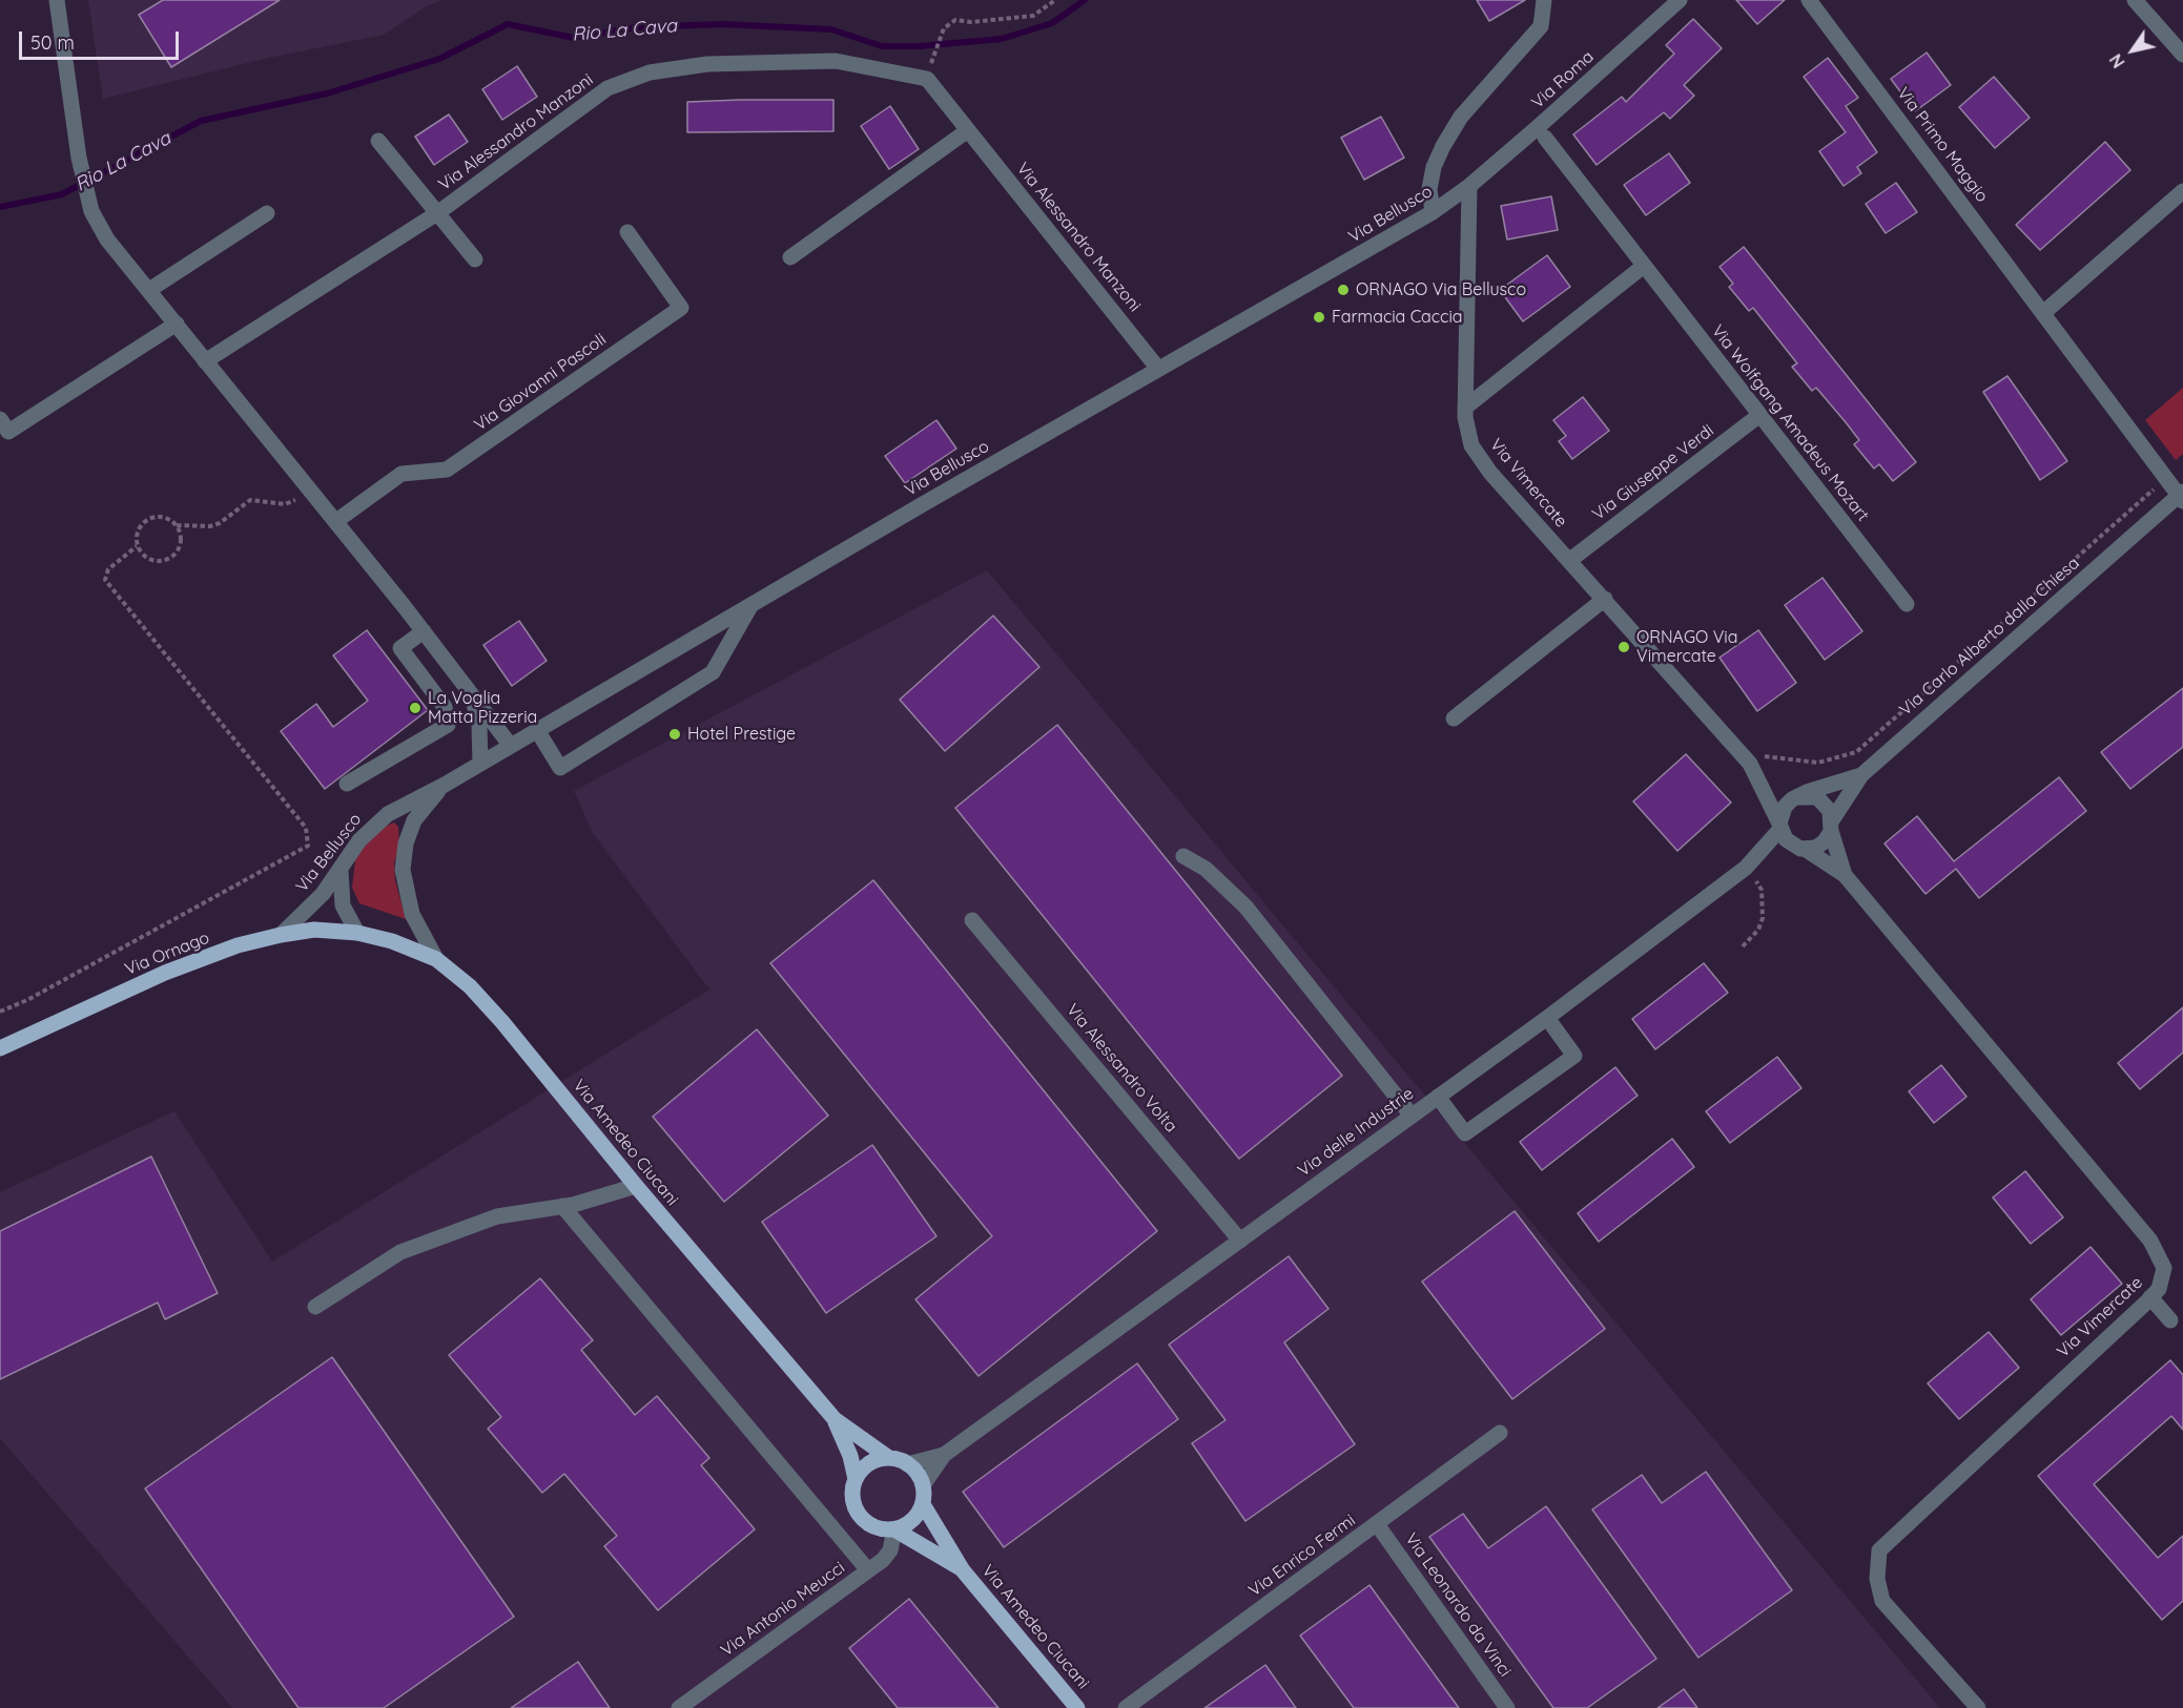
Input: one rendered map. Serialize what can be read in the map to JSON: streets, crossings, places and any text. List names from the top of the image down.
{
  "streets": {
    "main road": ["Via Ornago", "Via Amedeo Ciucani"],
    "street": [
      "Via Roma",
      "Via Alessandro Manzoni",
      "Via Primo Maggio",
      "Via Bellusco",
      "Via Giovanni Pascoli",
      "Via Wolfgang Amadeus Mozart",
      "Via Giuseppe Verdi",
      "Via Vimercate",
      "Via Carlo Alberto dalla Chiesa",
      "Via Alessandro Volta",
      "Via delle Industrie",
      "Via Enrico Fermi",
      "Via Leonardo da Vinci",
      "Via Antonio Meucci"
    ]
  },
  "crossings": [
    ["Via Roma", "Via Bellusco"],
    ["Via Roma", "Via Vimercate"],
    ["Via Alessandro Manzoni", "Via Bellusco"],
    ["Via Primo Maggio", "Via Carlo Alberto dalla Chiesa"],
    ["Via Bellusco", "Via Vimercate"],
    ["Via Bellusco", "Via Ornago"],
    ["Via Bellusco", "Via Amedeo Ciucani"],
    ["Via Wolfgang Amadeus Mozart", "Via Giuseppe Verdi"],
    ["Via Giuseppe Verdi", "Via Vimercate"],
    ["Via Vimercate", "Via Carlo Alberto dalla Chiesa"],
    ["Via Vimercate", "Via delle Industrie"],
    ["Via Carlo Alberto dalla Chiesa", "Via delle Industrie"],
    ["Via Ornago", "Via Amedeo Ciucani"],
    ["Via Alessandro Volta", "Via delle Industrie"],
    ["Via delle Industrie", "Via Amedeo Ciucani"],
    ["Via delle Industrie", "Via Antonio Meucci"],
    ["Via Amedeo Ciucani", "Via Antonio Meucci"],
    ["Via Enrico Fermi", "Via Leonardo da Vinci"]
  ],
  "water": ["Rio La Cava"],
  "places": [
    "ORNAGO Via Bellusco",
    "Farmacia Caccia",
    "ORNAGO Via Vimercate",
    "La Voglia Matta Pizzeria",
    "Hotel Prestige"
  ],
  "scale_bar": "50 m",
  "north": "bottom left"
}
